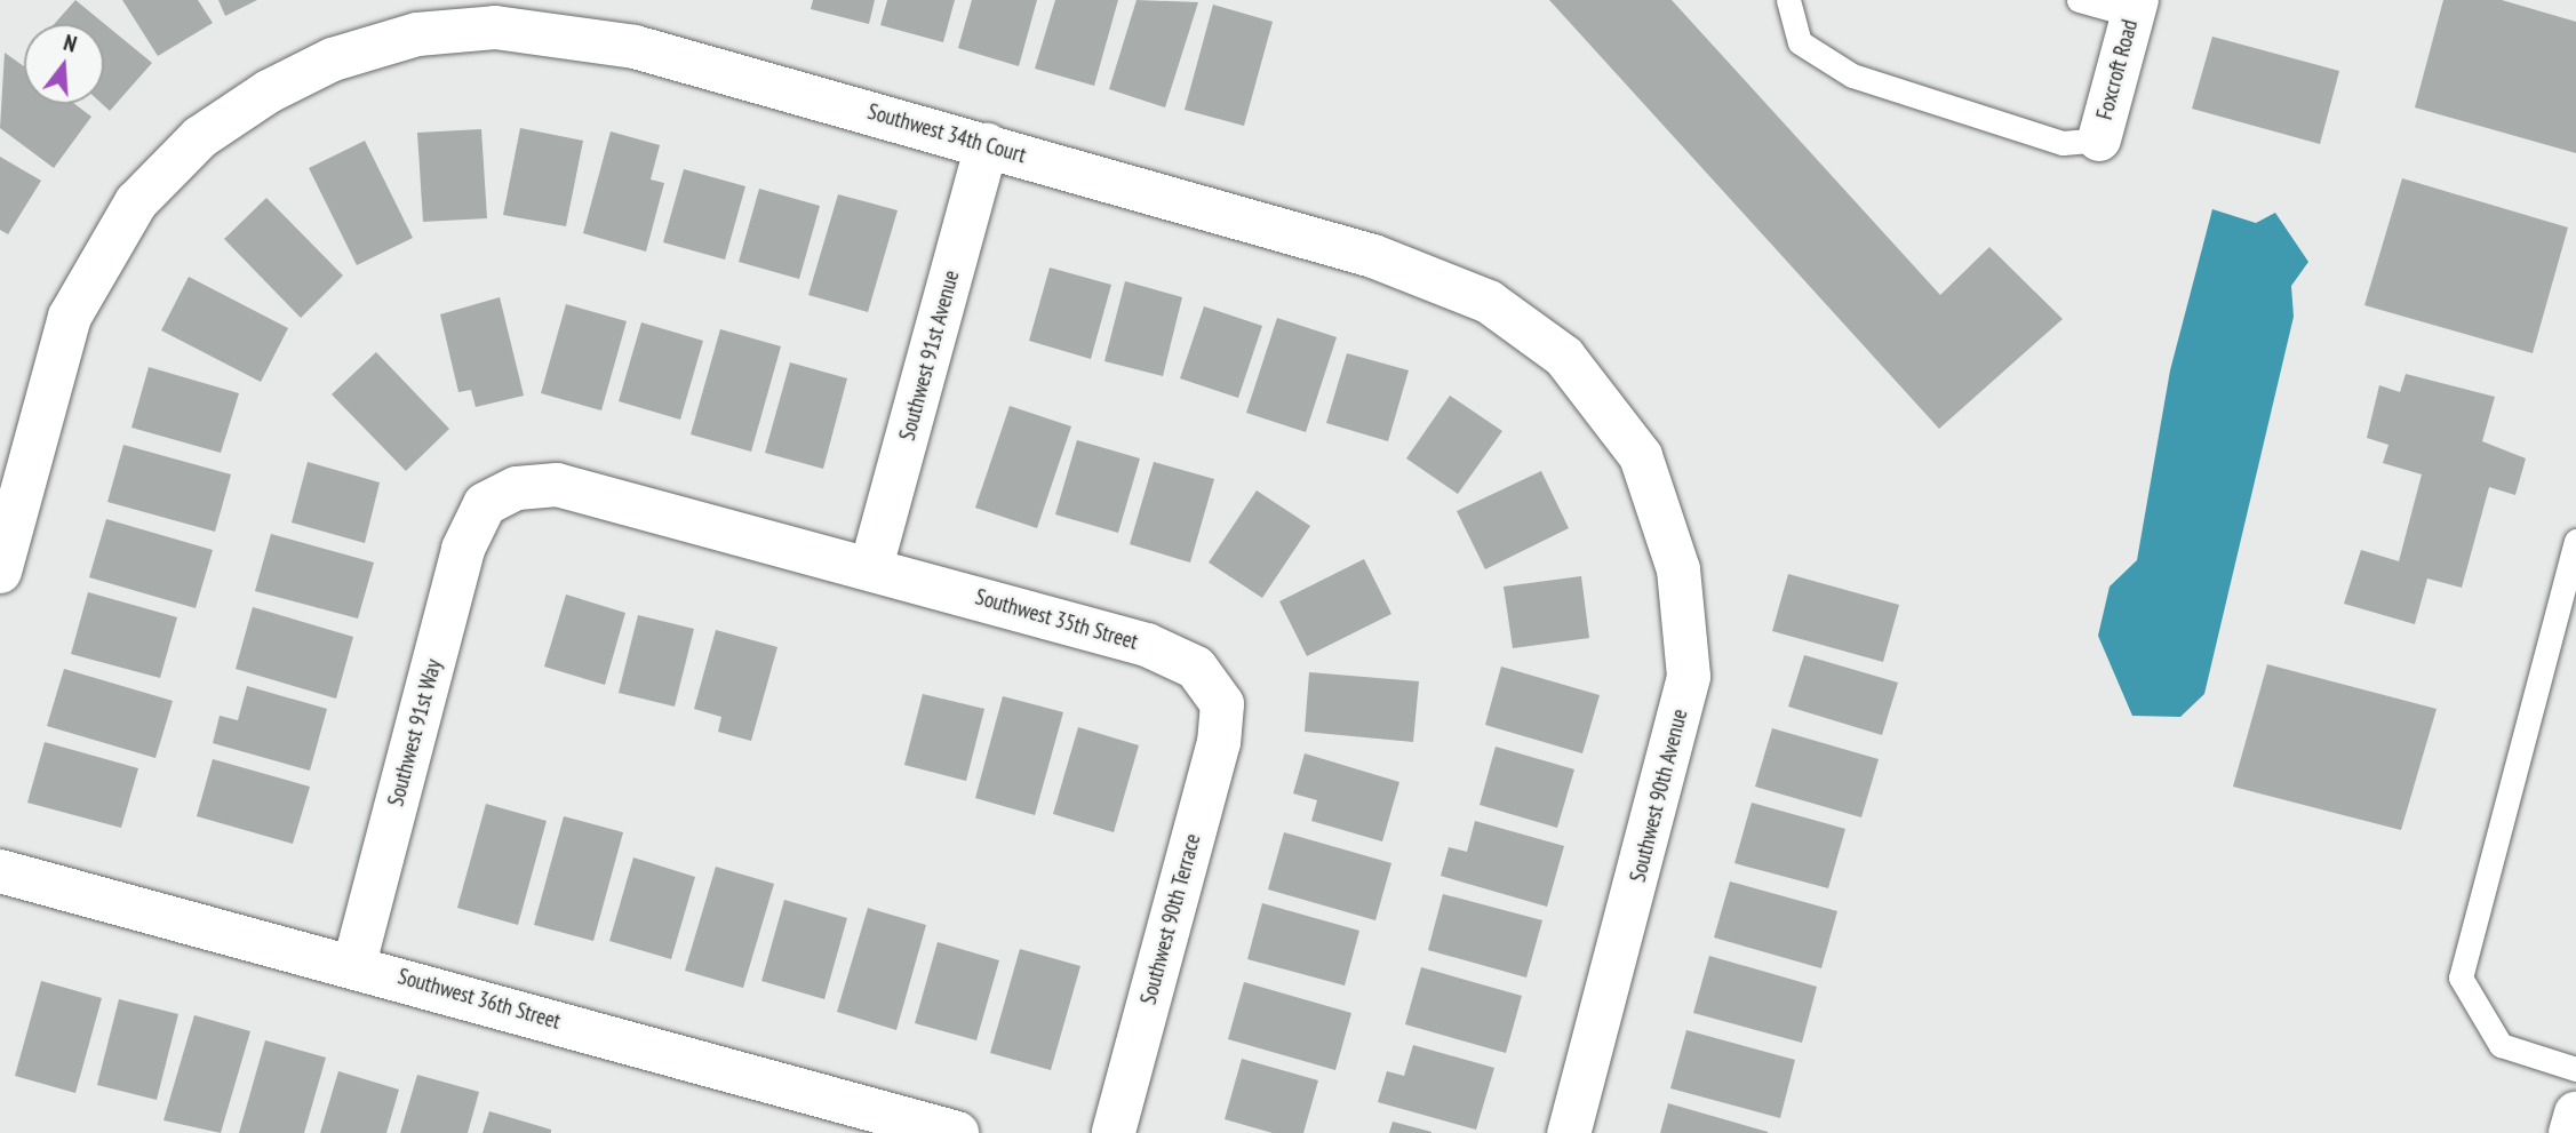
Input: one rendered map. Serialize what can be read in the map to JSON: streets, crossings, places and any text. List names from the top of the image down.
{
  "streets": {
    "street": [
      "Foxcroft Road",
      "Southwest 34th Court",
      "Southwest 91st Avenue",
      "Southwest 35th Street",
      "Southwest 91st Way",
      "Southwest 90th Avenue",
      "Southwest 90th Terrace",
      "Southwest 36th Street"
    ]
  },
  "crossings": [
    ["Southwest 34th Court", "Southwest 91st Avenue"],
    ["Southwest 34th Court", "Southwest 90th Avenue"],
    ["Southwest 91st Avenue", "Southwest 35th Street"],
    ["Southwest 35th Street", "Southwest 91st Way"],
    ["Southwest 35th Street", "Southwest 90th Terrace"],
    ["Southwest 91st Way", "Southwest 36th Street"]
  ],
  "north": "top"
}
